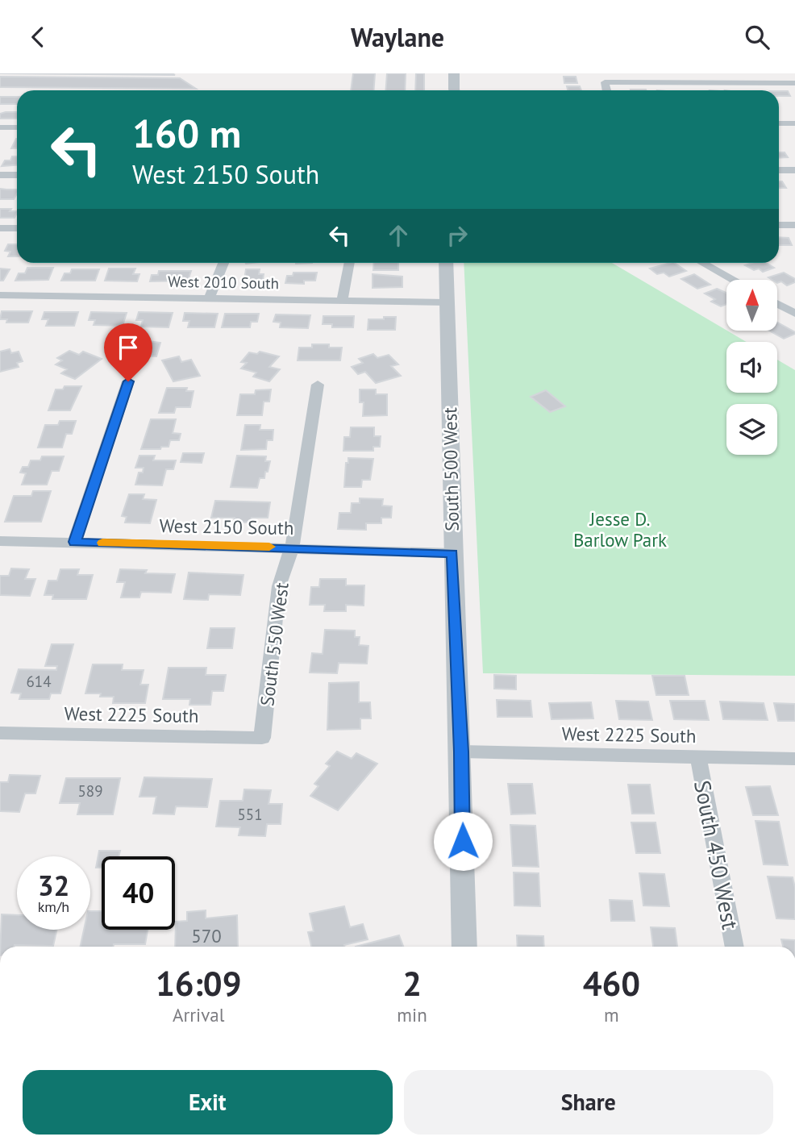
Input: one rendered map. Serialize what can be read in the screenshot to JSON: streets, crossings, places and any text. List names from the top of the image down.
{
  "streets": {
    "street": [
      "West 2010 South",
      "South 500 West",
      "West 2150 South",
      "South 550 West",
      "West 2225 South",
      "South 450 West"
    ]
  },
  "crossings": [
    ["West 2010 South", "South 500 West"],
    ["South 500 West", "West 2150 South"],
    ["South 500 West", "West 2225 South"],
    ["West 2150 South", "South 550 West"],
    ["South 550 West", "West 2225 South"],
    ["West 2225 South", "South 450 West"]
  ],
  "parks": ["Jesse D. Barlow Park"],
  "house_numbers": [
    "614",
    "589",
    "551",
    "570"
  ],
  "north": "top",
  "page": {
    "header": "Waylane",
    "turn": ["160 m", "West 2150 South"],
    "speed": "32 km/h",
    "limit": "40",
    "eta": [
      "16:09",
      "Arrival",
      "2",
      "min",
      "460",
      "m"
    ],
    "buttons": ["Exit", "Share"]
  }
}
